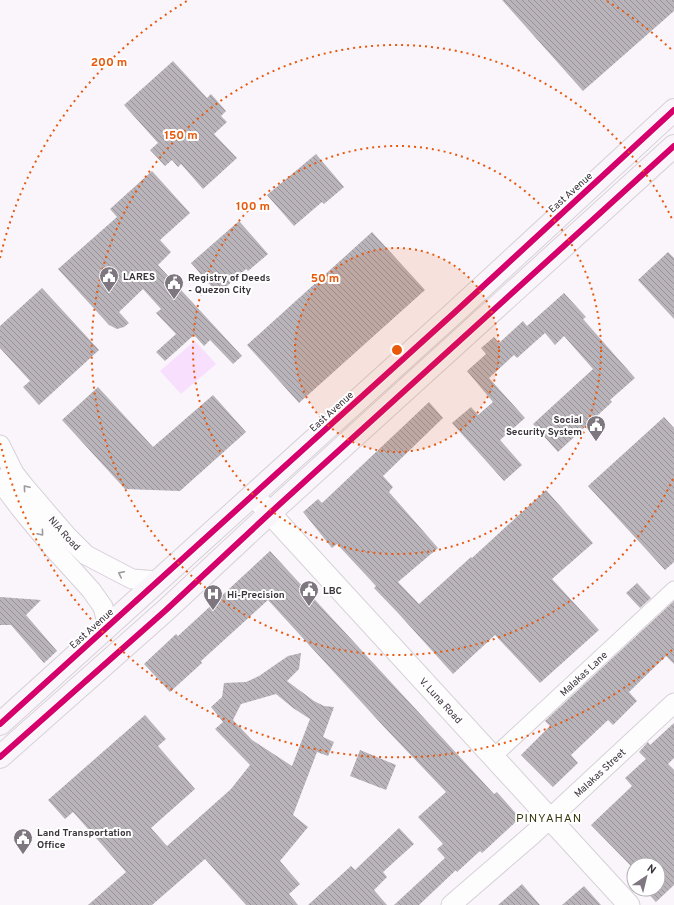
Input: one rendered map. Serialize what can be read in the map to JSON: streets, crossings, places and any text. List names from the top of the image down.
{
  "streets": {
    "main road": ["East Avenue", "V. Luna Road"],
    "street": ["NIA Road", "Malakas Lane", "Malakas Street"]
  },
  "crossings": [
    ["East Avenue", "NIA Road"],
    ["East Avenue", "V. Luna Road"],
    ["Malakas Lane", "V. Luna Road"],
    ["V. Luna Road", "Malakas Street"]
  ],
  "districts": ["PINYAHAN"],
  "places": {
    "public building": [
      "LARES",
      "Registry of Deeds - Quezon City",
      "Social Security System",
      "LBC",
      "Land Transportation Office"
    ],
    "hospital": ["Hi-Precision"]
  },
  "north": "top right",
  "rings": [
    "200 m",
    "150 m",
    "100 m",
    "50 m"
  ]
}
